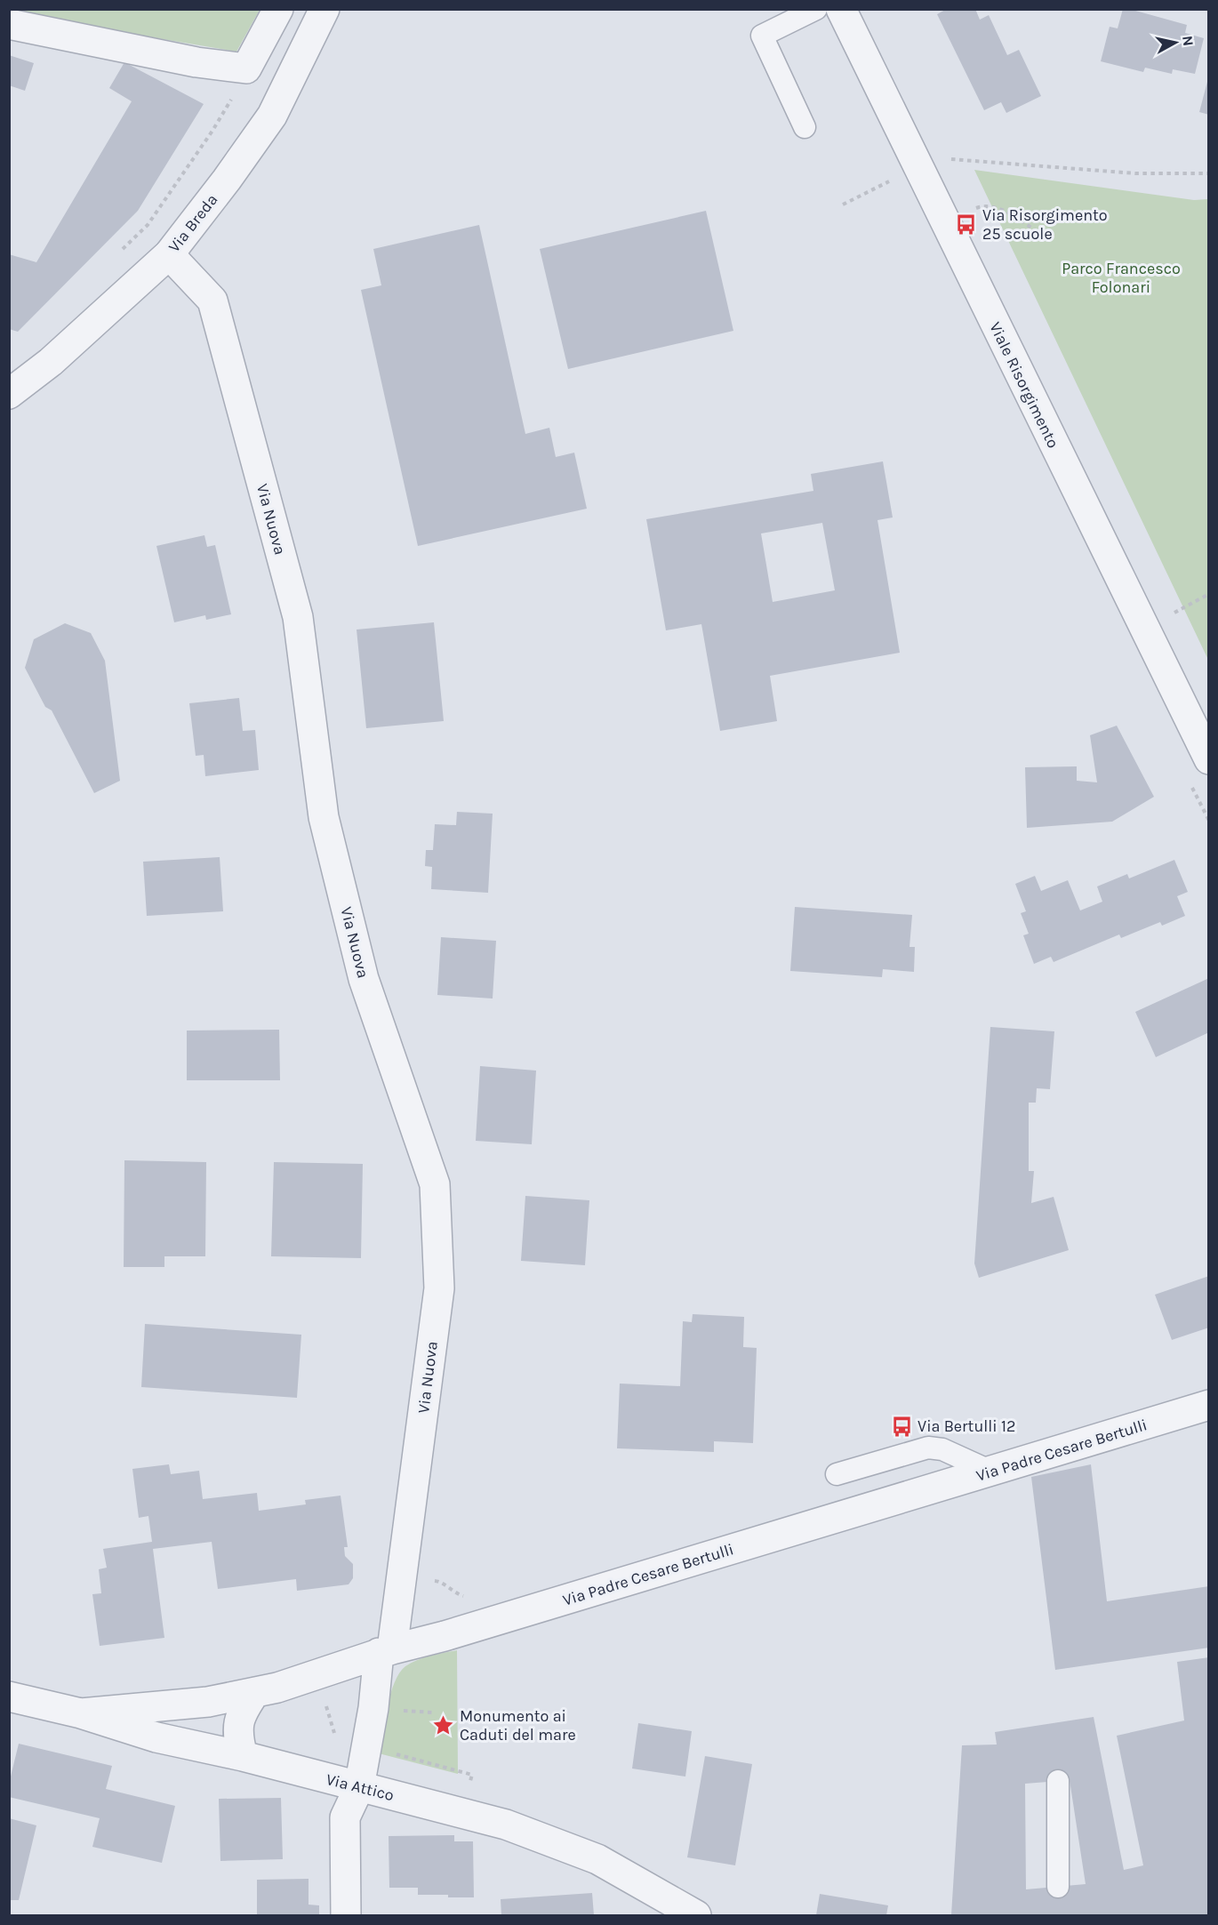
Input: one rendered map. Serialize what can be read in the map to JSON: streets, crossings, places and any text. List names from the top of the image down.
{
  "streets": {
    "street": [
      "Via Breda",
      "Viale Risorgimento",
      "Via Nuova",
      "Via Padre Cesare Bertulli",
      "Via Attico"
    ]
  },
  "crossings": [
    ["Via Breda", "Via Nuova"],
    ["Via Nuova", "Via Padre Cesare Bertulli"],
    ["Via Nuova", "Via Attico"],
    ["Via Padre Cesare Bertulli", "Via Attico"]
  ],
  "parks": ["Parco Francesco Folonari"],
  "places": {
    "bus stop": ["Via Risorgimento 25 scuole", "Via Bertulli 12"],
    "place": ["Monumento ai Caduti del mare"]
  },
  "north": "right"
}
